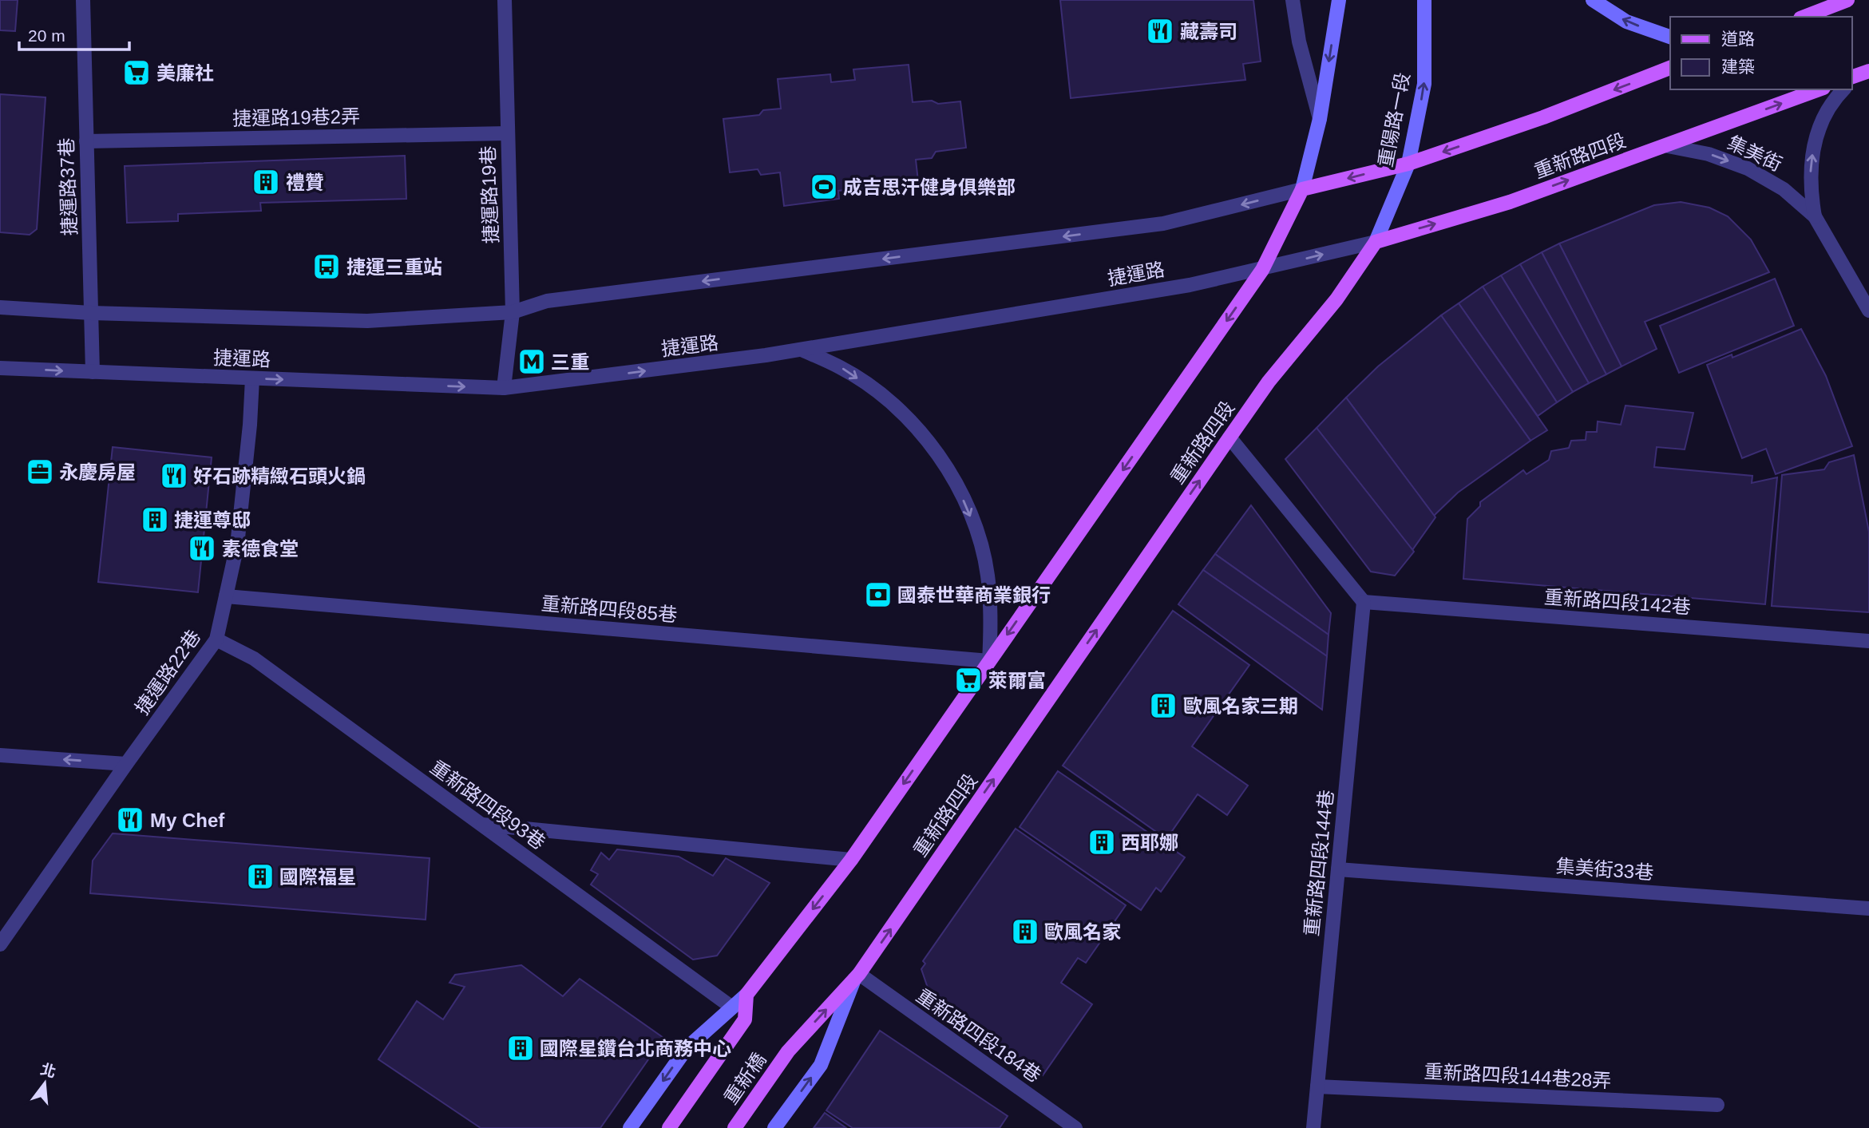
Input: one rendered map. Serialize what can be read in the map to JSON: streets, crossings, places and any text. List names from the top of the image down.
{
  "streets": {
    "main road": ["重陽路一段", "重新路四段", "重新橋"],
    "street": [
      "捷運路19巷2弄",
      "集美街",
      "捷運路37巷",
      "捷運路19巷",
      "捷運路",
      "重新路四段142巷",
      "重新路四段85巷",
      "捷運路22巷",
      "重新路四段93巷",
      "重新路四段144巷",
      "集美街33巷",
      "重新路四段184巷",
      "重新路四段144巷28弄"
    ]
  },
  "crossings": [
    ["捷運路19巷2弄", "捷運路37巷"],
    ["捷運路19巷2弄", "捷運路19巷"],
    ["重陽路一段", "重新路四段"],
    ["重陽路一段", "捷運路"],
    ["集美街", "重新路四段"],
    ["重新路四段", "捷運路"],
    ["重新路四段", "重新路四段184巷"],
    ["重新路四段", "重新橋"],
    ["捷運路37巷", "捷運路"],
    ["捷運路19巷", "捷運路"],
    ["捷運路", "捷運路22巷"],
    ["重新路四段142巷", "重新路四段144巷"],
    ["重新路四段85巷", "捷運路22巷"],
    ["捷運路22巷", "重新路四段93巷"],
    ["重新路四段144巷", "集美街33巷"],
    ["重新路四段144巷", "重新路四段144巷28弄"]
  ],
  "places": {
    "restaurant": [
      "藏壽司",
      "好石跡精緻石頭火鍋",
      "素德食堂",
      "My Chef"
    ],
    "supermarket": ["美廉社", "萊爾富"],
    "building": [
      "禮贊",
      "捷運尊邸",
      "歐風名家三期",
      "西耶娜",
      "國際福星",
      "歐風名家",
      "國際星鑽台北商務中心"
    ],
    "sports": ["成吉思汗健身俱樂部"],
    "bus stop": ["捷運三重站"],
    "metro station": ["三重"],
    "office": ["永慶房屋"],
    "bank": ["國泰世華商業銀行"]
  },
  "legend": ["道路", "建築"],
  "scale_bar": "20 m",
  "north": "top"
}
